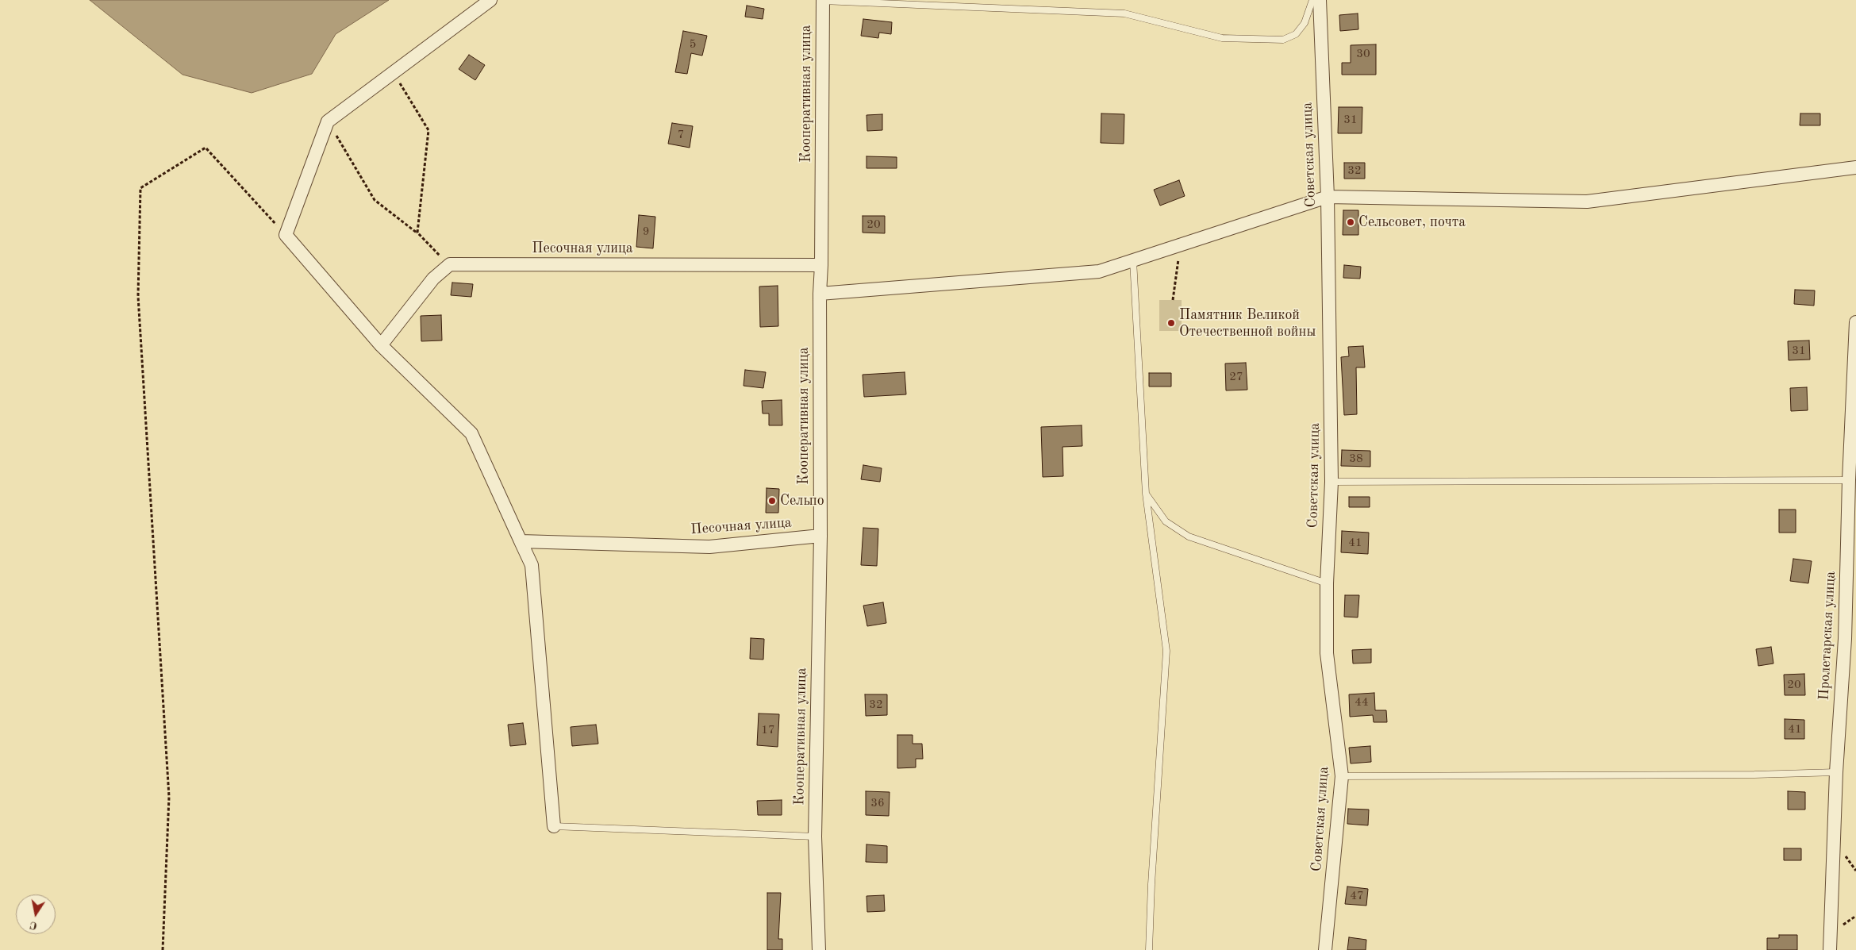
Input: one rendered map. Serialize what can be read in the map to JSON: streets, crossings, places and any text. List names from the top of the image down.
{
  "streets": {
    "street": [
      "Кооперативная улица",
      "Советская улица",
      "Песочная улица",
      "Пролетарская улица"
    ]
  },
  "crossings": [
    ["Кооперативная улица", "Песочная улица"]
  ],
  "places": ["Сельсовет, почта", "Памятник Великой Отечественной войны", "Сельпо"],
  "house_numbers": [
    "5",
    "30",
    "31",
    "7",
    "32",
    "20",
    "9",
    "31",
    "27",
    "38",
    "41",
    "20",
    "44",
    "32",
    "41",
    "17",
    "36",
    "47"
  ],
  "north": "bottom"
}
